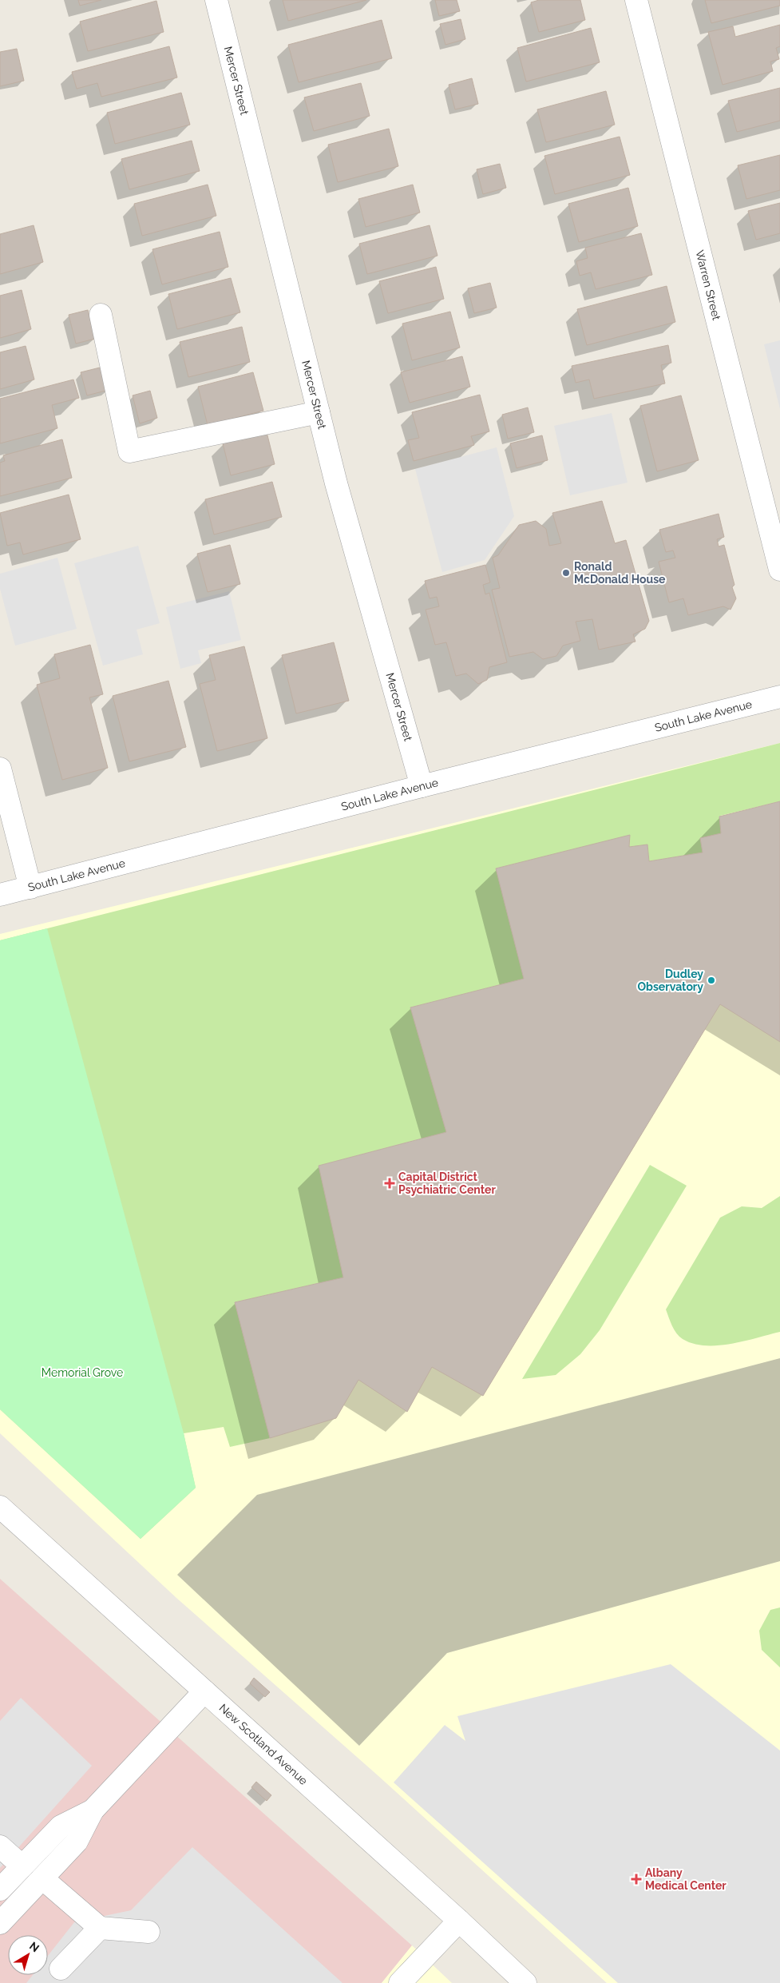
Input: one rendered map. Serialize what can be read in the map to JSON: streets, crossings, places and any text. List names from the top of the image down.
{
  "streets": {
    "street": [
      "Mercer Street",
      "Warren Street",
      "South Lake Avenue",
      "New Scotland Avenue"
    ]
  },
  "crossings": [
    ["Mercer Street", "South Lake Avenue"]
  ],
  "parks": ["Memorial Grove"],
  "places": {
    "other": ["Ronald McDonald House", "Dudley Observatory"],
    "health": ["Capital District Psychiatric Center", "Albany Medical Center"]
  },
  "north": "top right"
}
